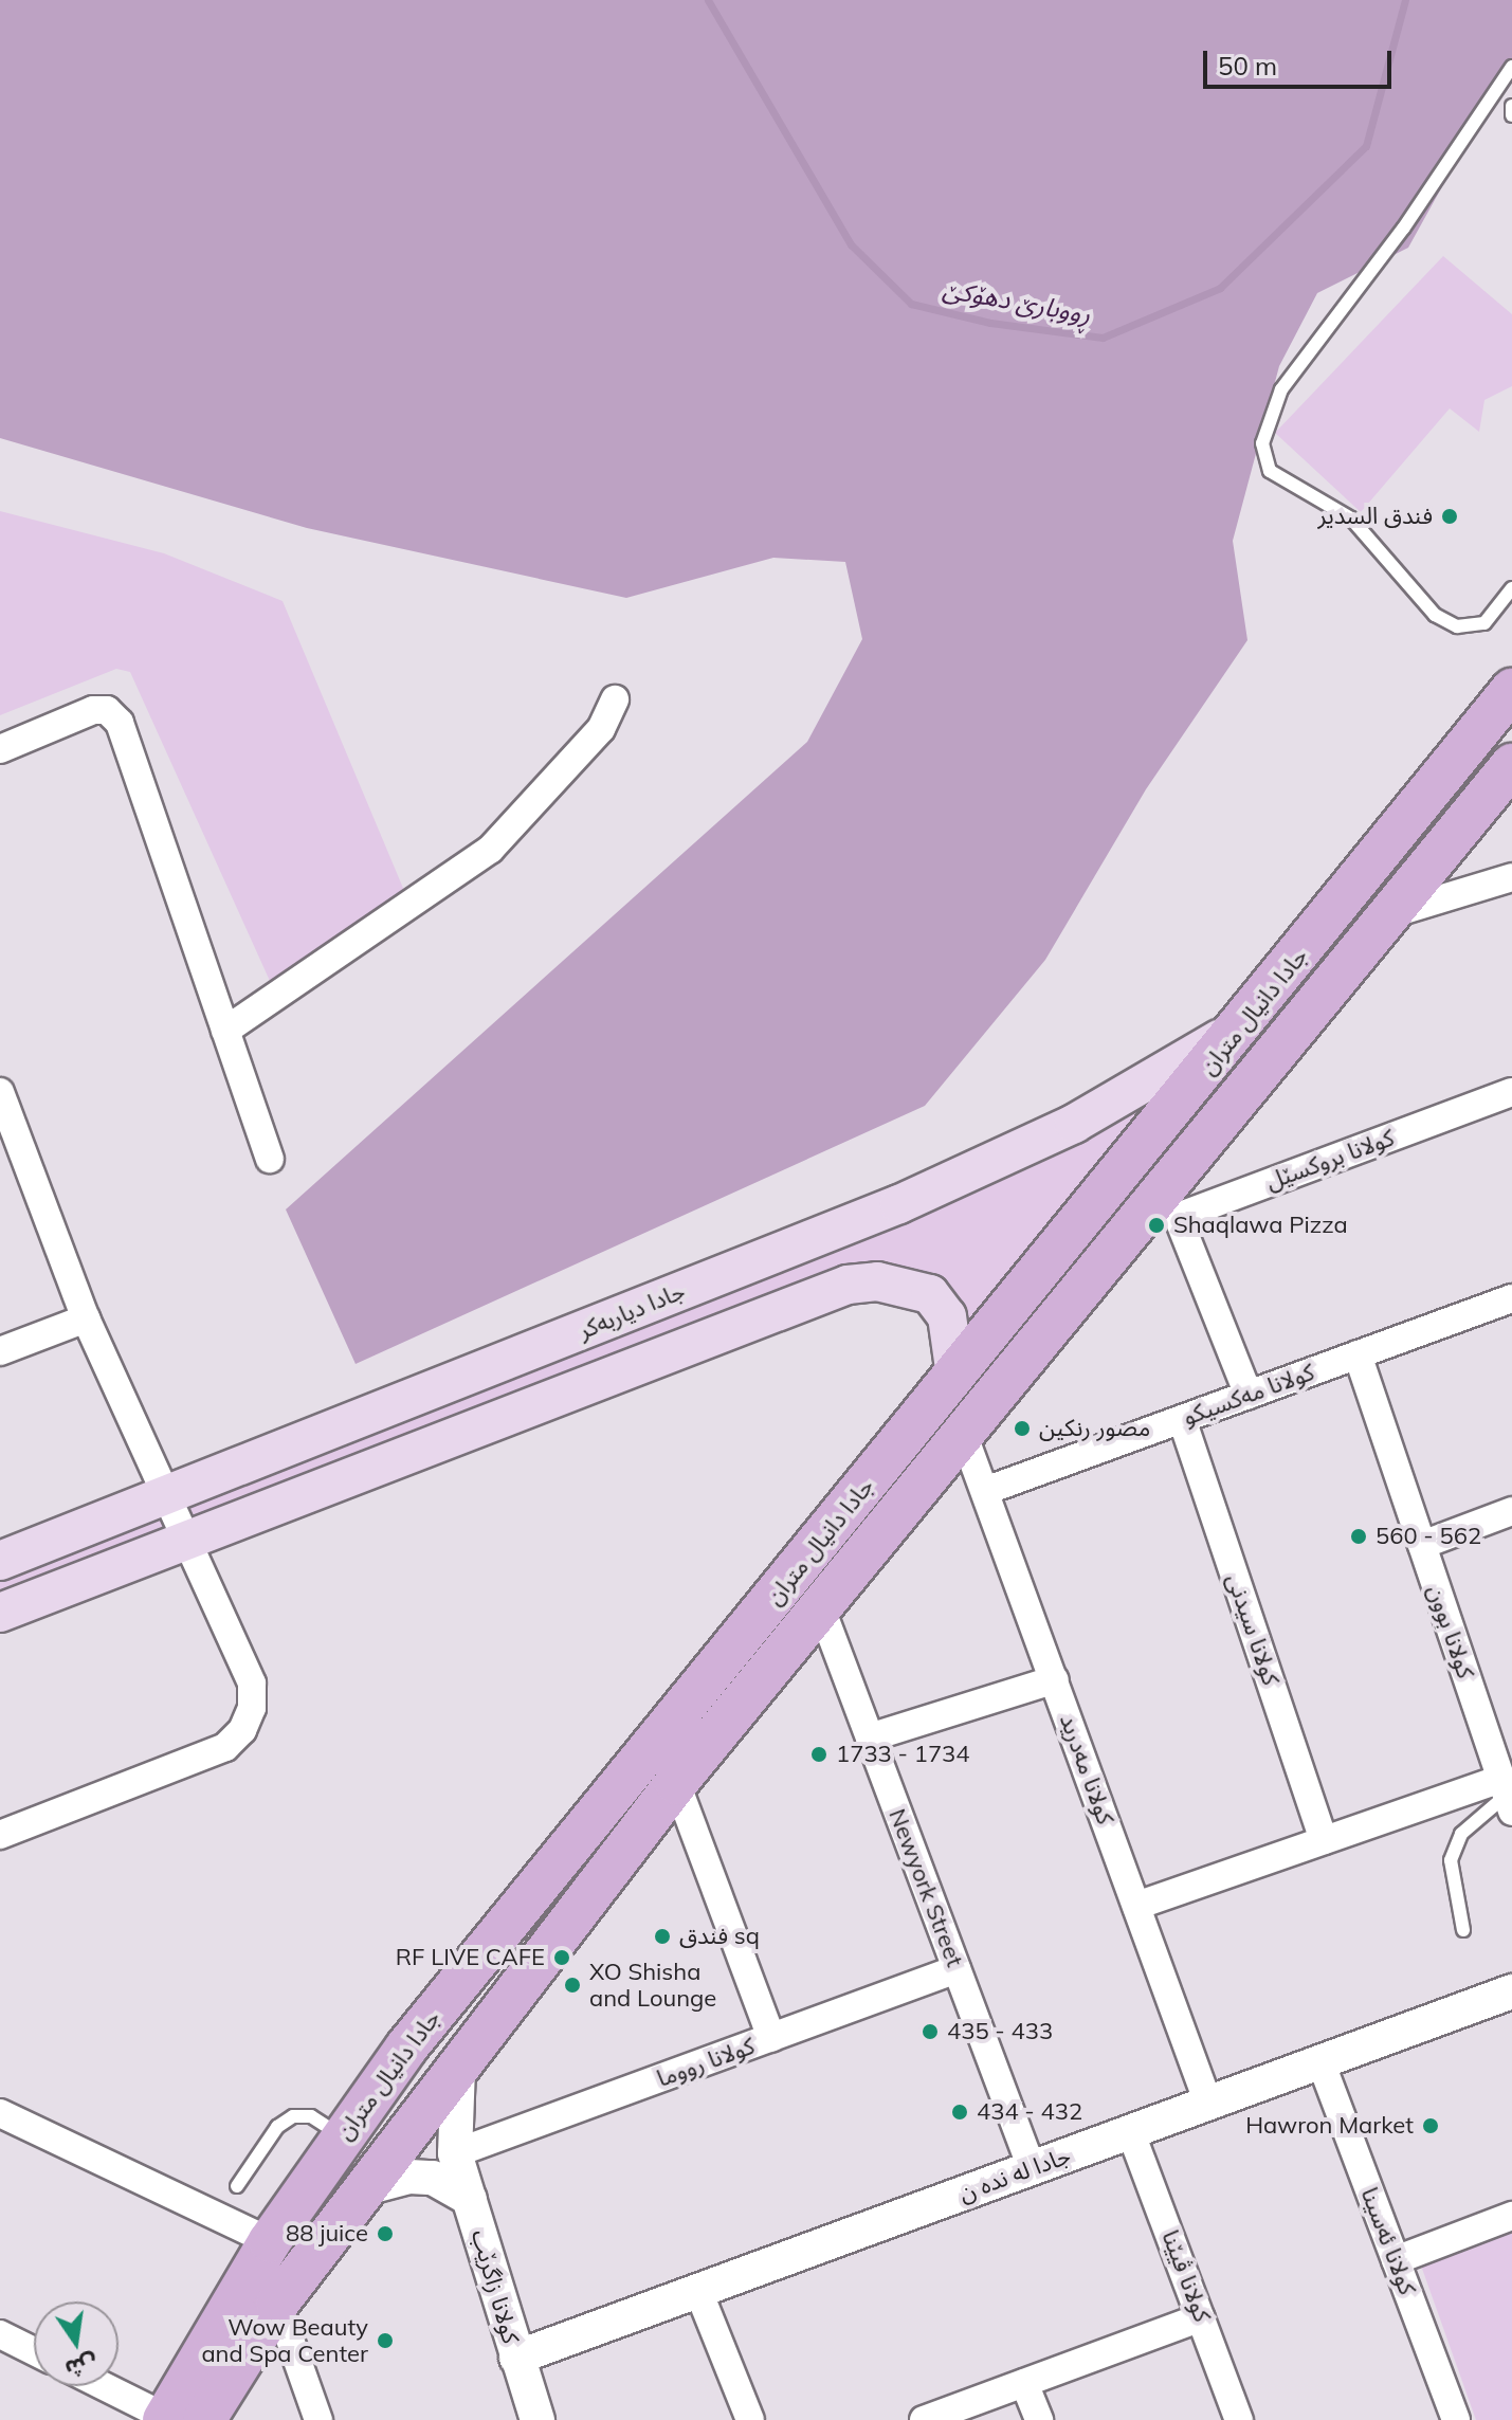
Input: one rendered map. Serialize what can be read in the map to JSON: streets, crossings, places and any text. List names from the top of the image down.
{
  "streets": {
    "main road": ["جادا دانيال متران", "جادا دیاربه‌كر"],
    "street": [
      "كولانا بروکسێل",
      "كولانا مەکسیکو",
      "كولانا سيدنى",
      "كولانا بوون",
      "كولانا مه‌درید",
      "Newyork Street",
      "كولانا رووما",
      "جادا له نده ن",
      "كولانا ئەسینا",
      "كولانا ڤیێنا",
      "كولانا زاگرێب"
    ]
  },
  "crossings": [
    ["جادا دانيال متران", "كولانا بروکسێل"],
    ["جادا دانيال متران", "جادا دیاربه‌كر"],
    ["جادا دانيال متران", "كولانا مه‌درید"],
    ["جادا دانيال متران", "Newyork Street"],
    ["كولانا مەکسیکو", "كولانا سيدنى"],
    ["كولانا مەکسیکو", "كولانا بوون"],
    ["كولانا مەکسیکو", "كولانا مه‌درید"],
    ["كولانا مه‌درید", "جادا له نده ن"],
    ["Newyork Street", "كولانا رووما"],
    ["Newyork Street", "جادا له نده ن"],
    ["كولانا رووما", "كولانا زاگرێب"],
    ["جادا له نده ن", "كولانا ئەسینا"],
    ["جادا له نده ن", "كولانا ڤیێنا"],
    ["جادا له نده ن", "كولانا زاگرێب"]
  ],
  "water": ["ڕووبارێ دهۆكێ"],
  "places": [
    "فندق السدير",
    "Shaqlawa Pizza",
    "مصور رنكين",
    "560 - 562",
    "1733 - 1734",
    "فندق sq",
    "RF LIVE CAFE",
    "XO Shisha and Lounge",
    "435 - 433",
    "434 - 432",
    "Hawron Market",
    "88 juice",
    "Wow Beauty and Spa Center"
  ],
  "scale_bar": "50 m",
  "north": "bottom"
}
